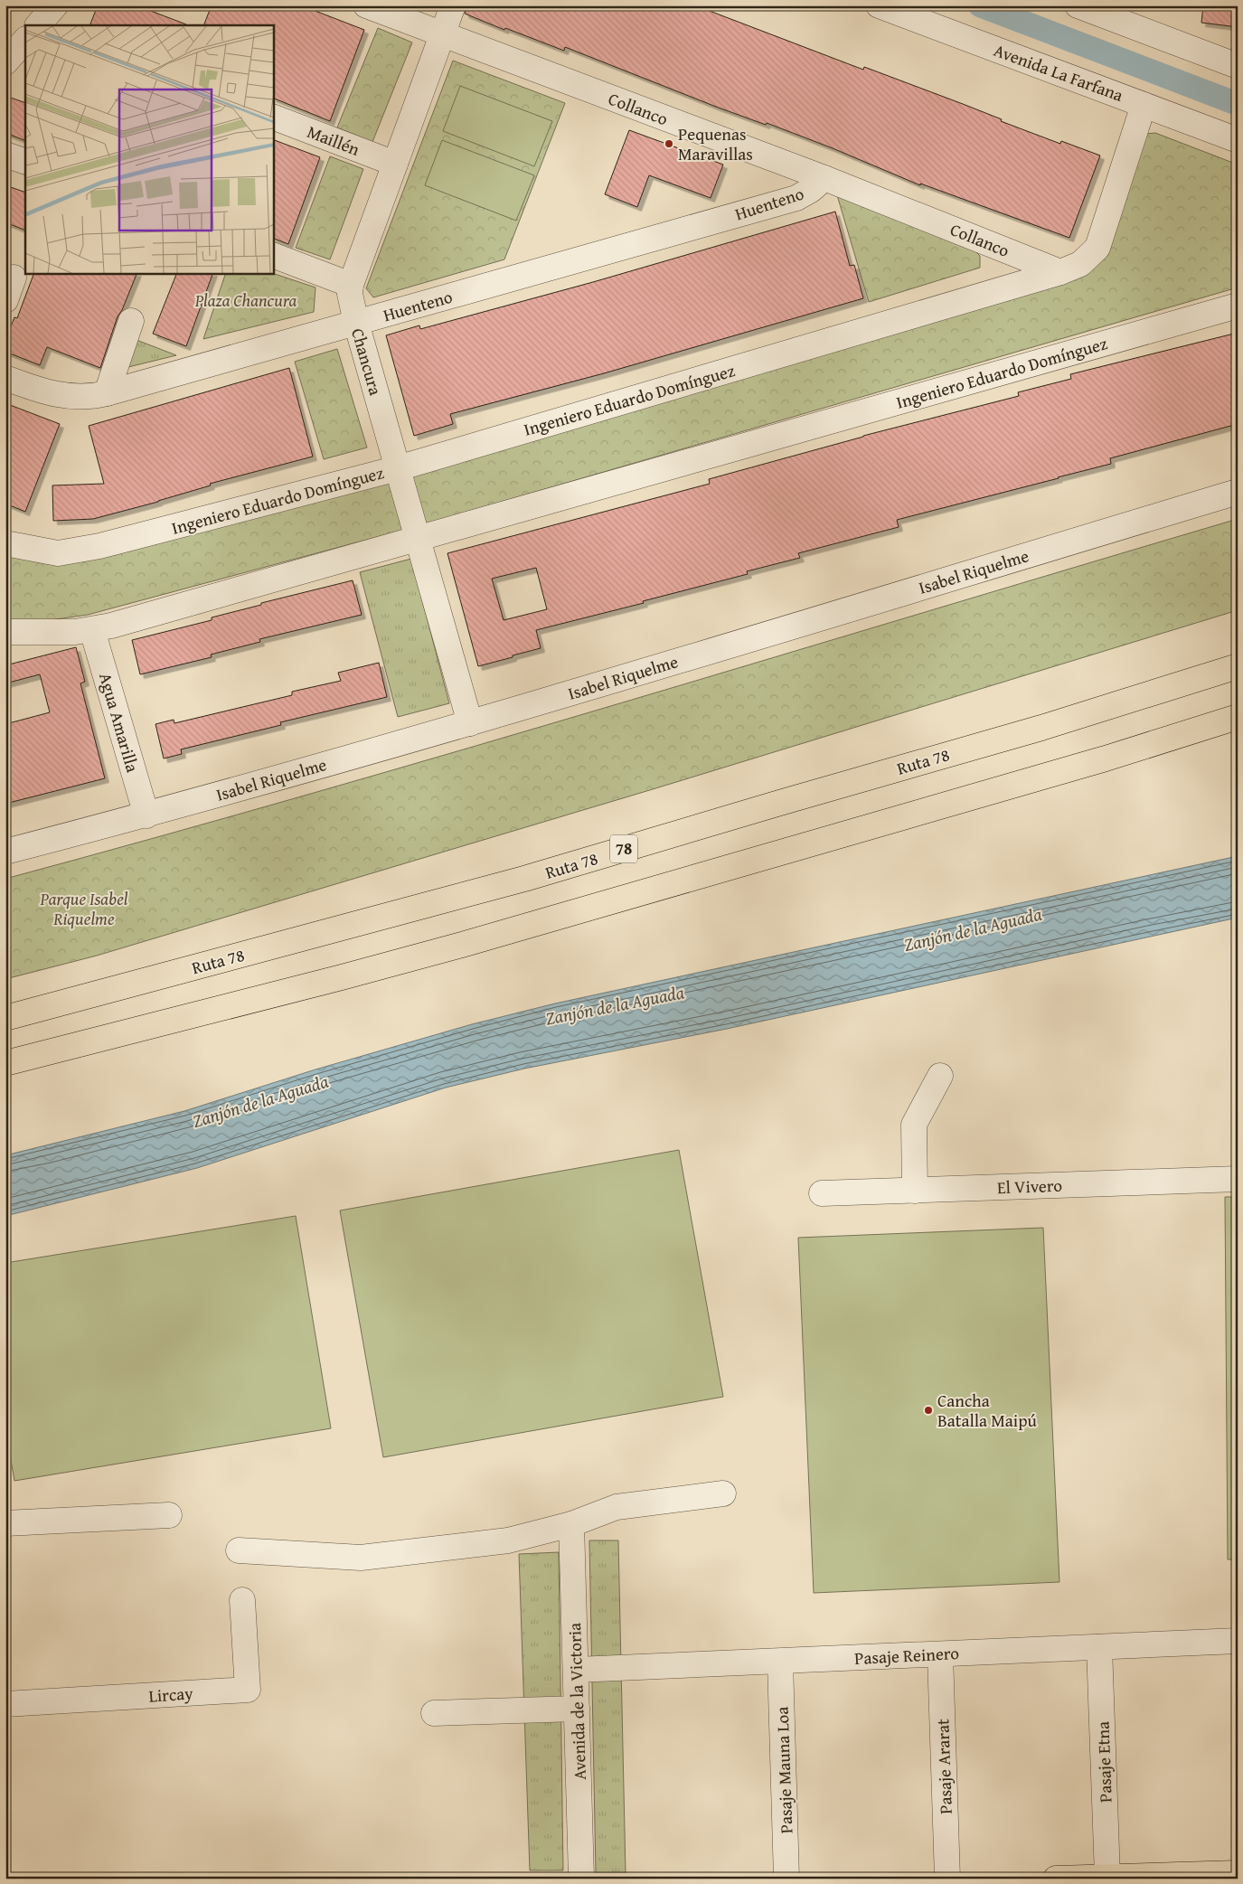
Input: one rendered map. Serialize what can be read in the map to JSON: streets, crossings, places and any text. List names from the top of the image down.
{
  "streets": {
    "main road": ["Ruta 78", "78"],
    "street": [
      "Avenida La Farfana",
      "Collanco",
      "Maillén",
      "Huenteno",
      "Chancura",
      "Ingeniero Eduardo Domínguez",
      "Isabel Riquelme",
      "Agua Amarilla",
      "El Vivero",
      "Pasaje Reinero",
      "Lircay",
      "Avenida de la Victoria",
      "Pasaje Etna",
      "Pasaje Ararat",
      "Pasaje Mauna Loa"
    ]
  },
  "crossings": [
    ["Avenida La Farfana", "Ingeniero Eduardo Domínguez"],
    ["Collanco", "Huenteno"],
    ["Collanco", "Chancura"],
    ["Collanco", "Ingeniero Eduardo Domínguez"],
    ["Maillén", "Chancura"],
    ["Huenteno", "Chancura"],
    ["Chancura", "Ingeniero Eduardo Domínguez"],
    ["Chancura", "Isabel Riquelme"],
    ["Ingeniero Eduardo Domínguez", "Agua Amarilla"],
    ["Isabel Riquelme", "Agua Amarilla"],
    ["Pasaje Reinero", "Avenida de la Victoria"],
    ["Pasaje Reinero", "Pasaje Etna"],
    ["Pasaje Reinero", "Pasaje Ararat"],
    ["Pasaje Reinero", "Pasaje Mauna Loa"]
  ],
  "water": ["Zanjón de la Aguada"],
  "parks": ["Plaza Chancura", "Parque Isabel Riquelme"],
  "places": ["Pequenas Maravillas", "Cancha Batalla Maipú"]
}
